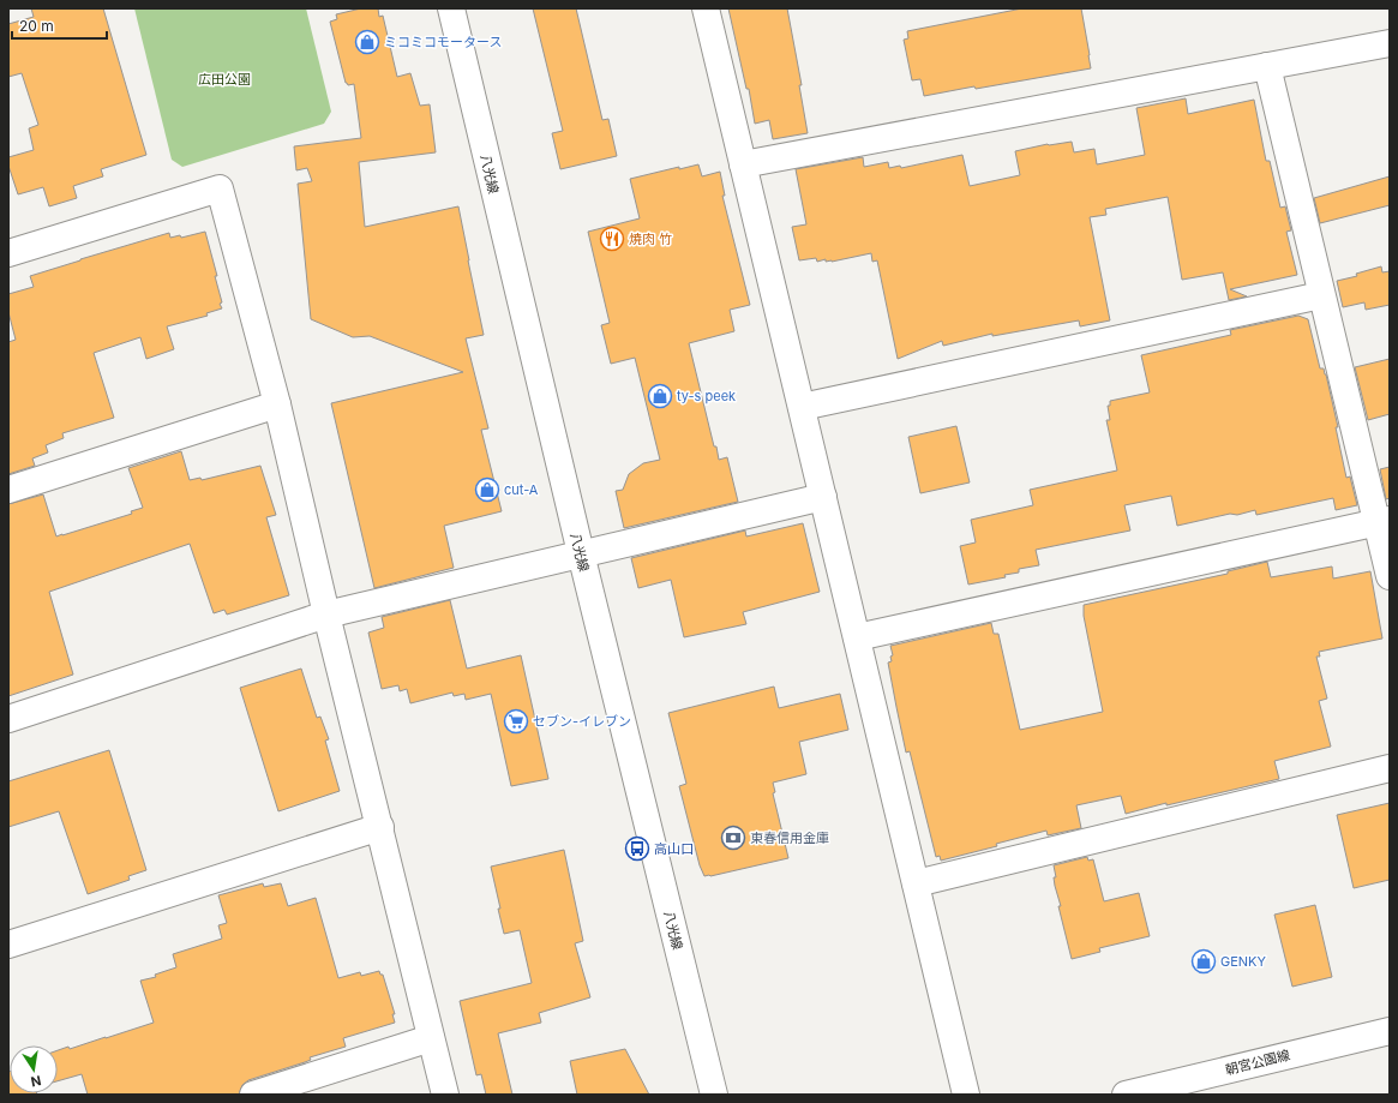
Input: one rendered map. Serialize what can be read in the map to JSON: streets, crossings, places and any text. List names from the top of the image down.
{
  "streets": {
    "street": ["八光線", "朝宮公園線"]
  },
  "parks": ["広田公園"],
  "places": {
    "shop": [
      "ミコミコモータース",
      "ty-s peek",
      "cut-A",
      "GENKY"
    ],
    "restaurant": ["焼肉 竹"],
    "supermarket": ["セブン-イレブン"],
    "bank": ["東春信用金庫"],
    "bus stop": ["高山口"]
  },
  "scale_bar": "20 m",
  "north": "bottom"
}
